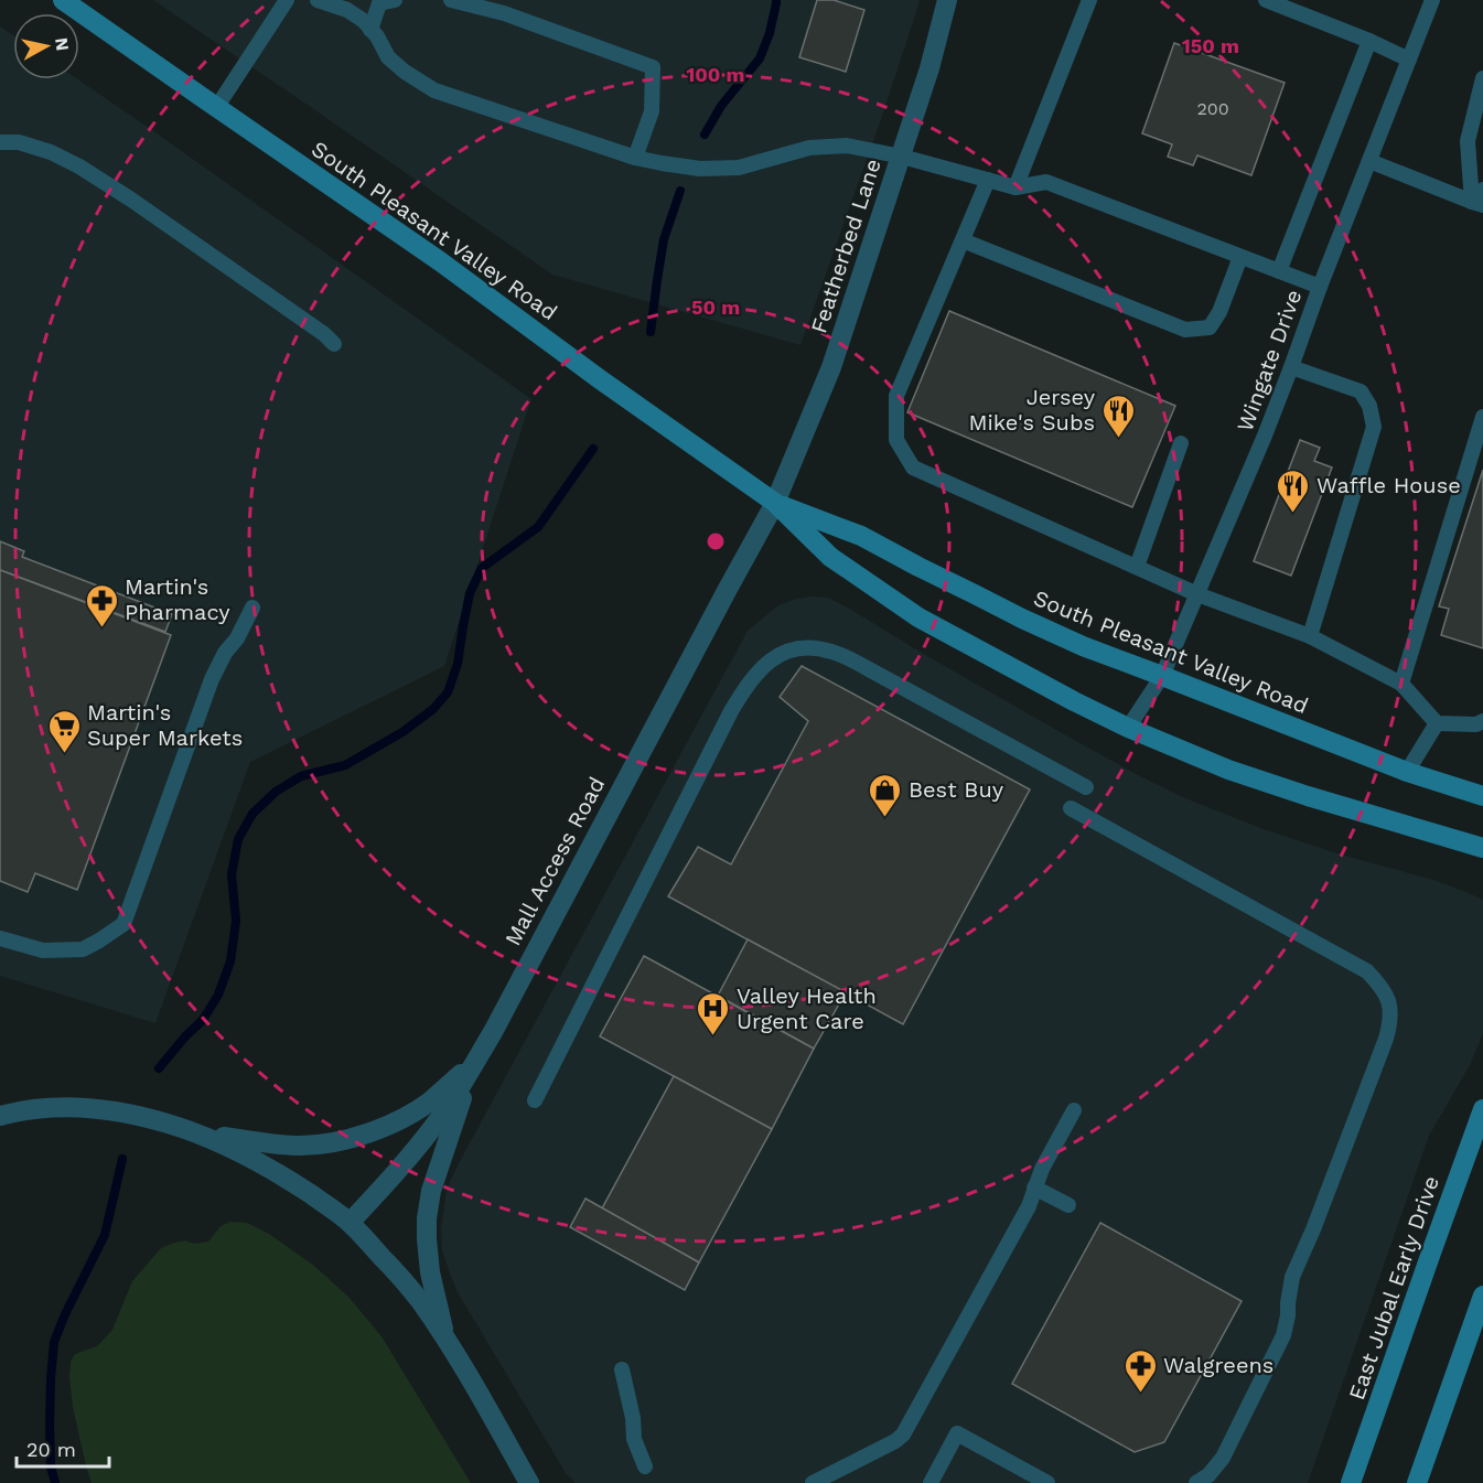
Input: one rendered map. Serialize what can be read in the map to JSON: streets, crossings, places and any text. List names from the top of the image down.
{
  "streets": {
    "main road": ["South Pleasant Valley Road", "East Jubal Early Drive"],
    "street": ["Featherbed Lane", "Mall Access Road"],
    "lane": ["Wingate Drive"]
  },
  "crossings": [
    ["South Pleasant Valley Road", "Featherbed Lane"],
    ["South Pleasant Valley Road", "Wingate Drive"],
    ["South Pleasant Valley Road", "Mall Access Road"],
    ["Featherbed Lane", "Mall Access Road"]
  ],
  "places": {
    "restaurant": ["Jersey Mike's Subs", "Waffle House"],
    "pharmacy": ["Martin's Pharmacy", "Walgreens"],
    "supermarket": ["Martin's Super Markets"],
    "shop": ["Best Buy"],
    "hospital": ["Valley Health Urgent Care"]
  },
  "house_numbers": ["200"],
  "scale_bar": "20 m",
  "north": "right",
  "rings": ["150 m", "100 m", "50 m"]
}
